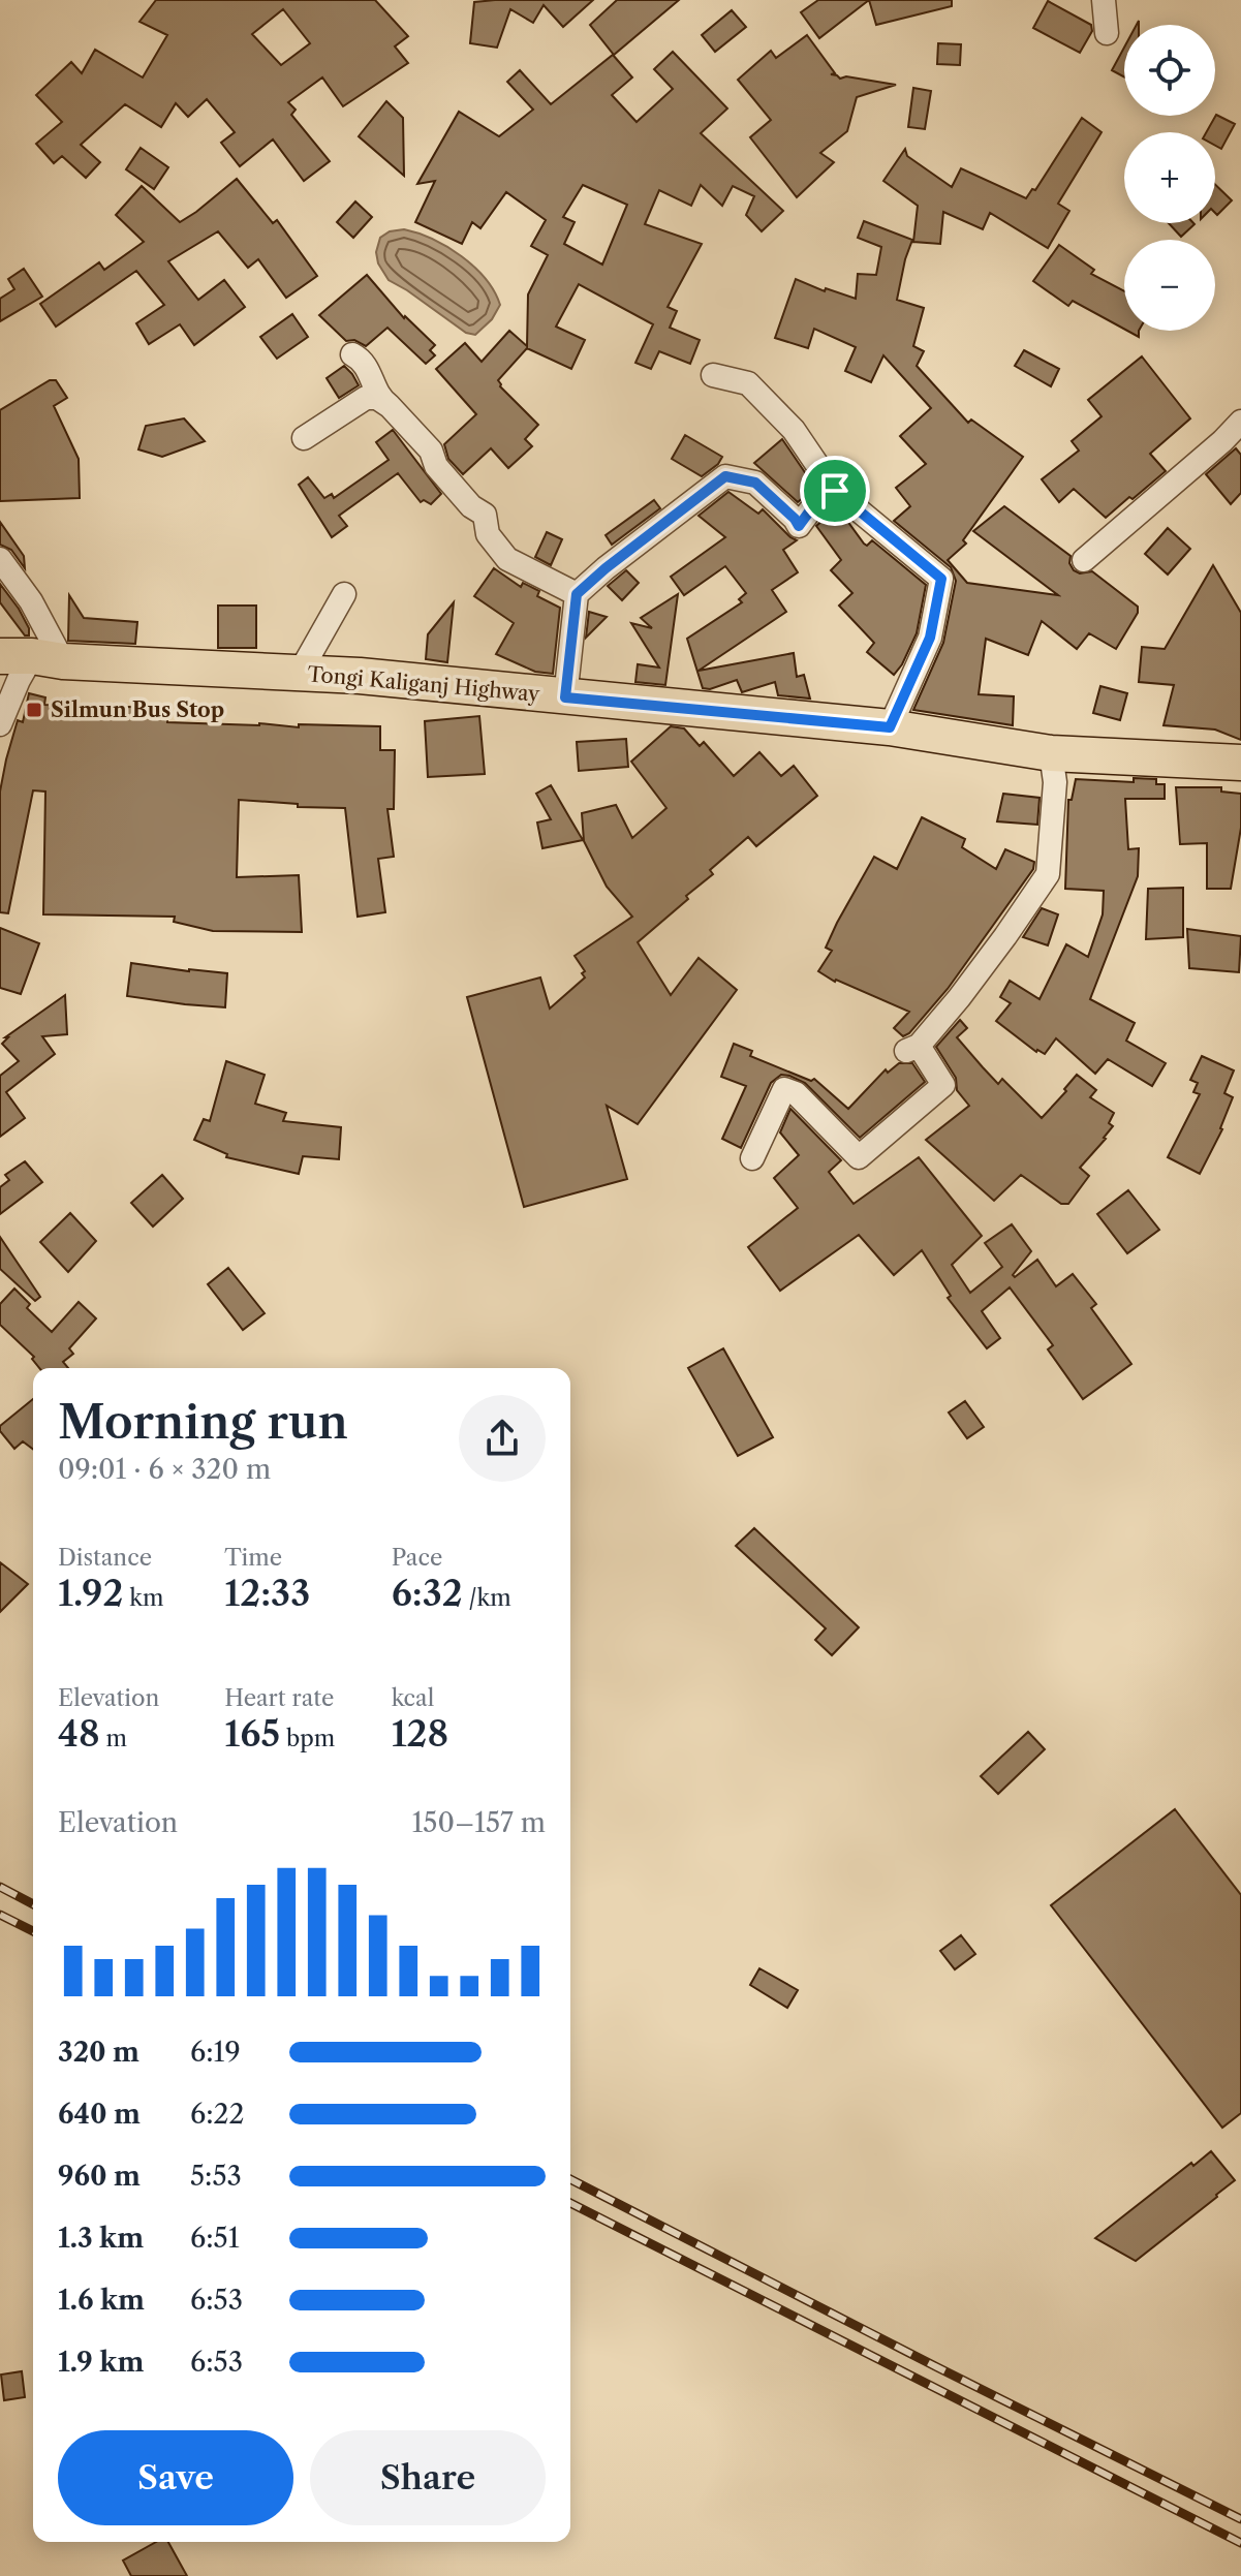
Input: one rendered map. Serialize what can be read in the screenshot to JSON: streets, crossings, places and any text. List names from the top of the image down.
{
  "streets": {
    "main road": ["Tongi Kaliganj Highway"]
  },
  "places": {
    "transit": ["Silmun Bus Stop"]
  },
  "page": {
    "map_buttons": ["+", "−"],
    "heading": ["Morning run", "09:01 · 6 × 320 m"],
    "stats": [
      ["Distance", "1.92 km"],
      ["Time", "12:33"],
      ["Pace", "6:32 /km"],
      ["Elevation", "48 m"],
      ["Heart rate", "165 bpm"],
      ["kcal", "128"]
    ],
    "chart": ["Elevation", "150–157 m"],
    "list": [
      {
        "name": "320 m",
        "note": "6:19"
      },
      {
        "name": "640 m",
        "note": "6:22"
      },
      {
        "name": "960 m",
        "note": "5:53"
      },
      {
        "name": "1.3 km",
        "note": "6:51"
      },
      {
        "name": "1.6 km",
        "note": "6:53"
      },
      {
        "name": "1.9 km",
        "note": "6:53"
      }
    ],
    "buttons": ["Save", "Share"]
  }
}
